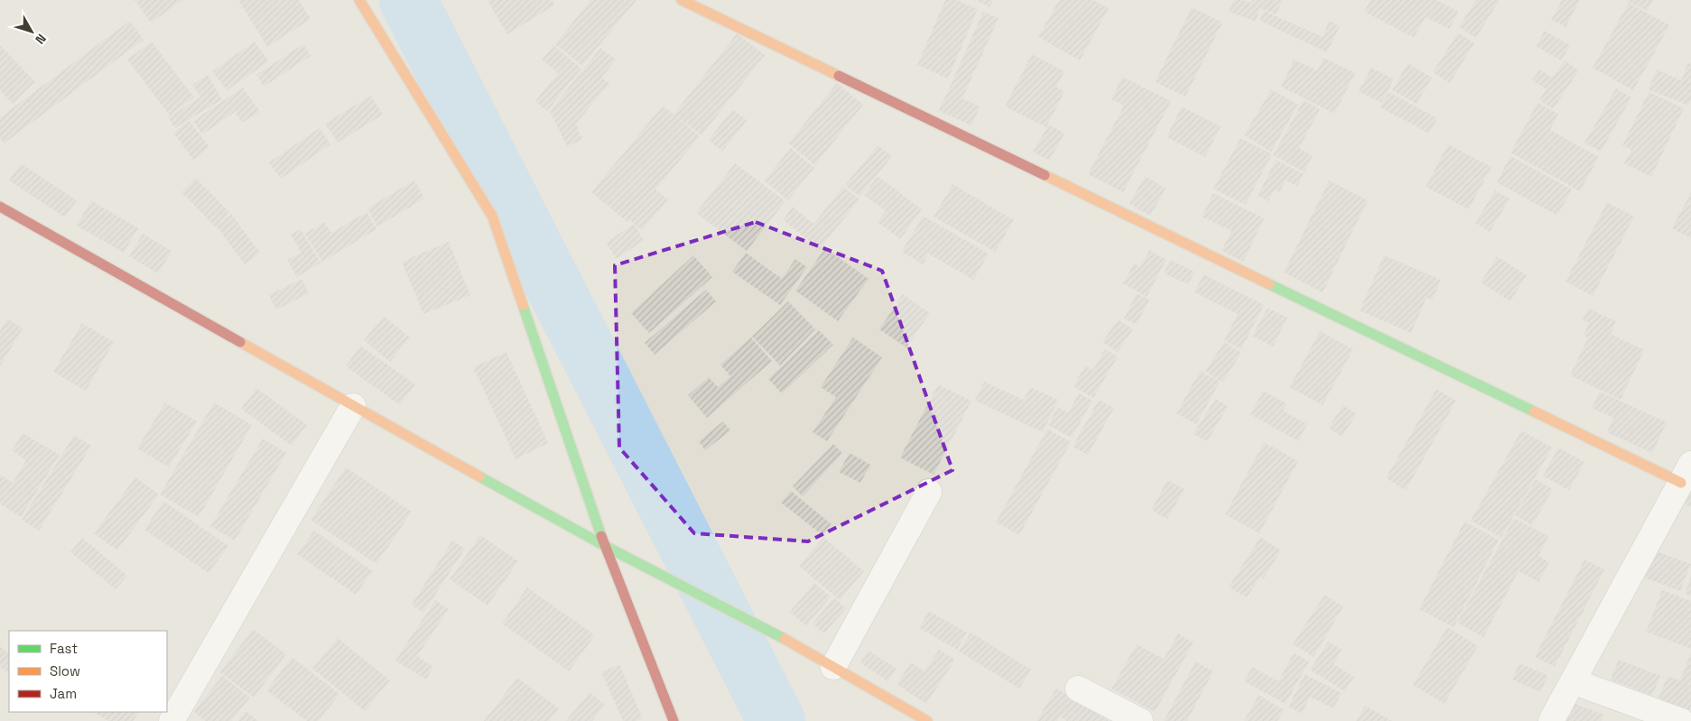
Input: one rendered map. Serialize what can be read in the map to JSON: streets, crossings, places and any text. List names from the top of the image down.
{
  "legend": ["Fast", "Slow", "Jam"],
  "north": "bottom right"
}
